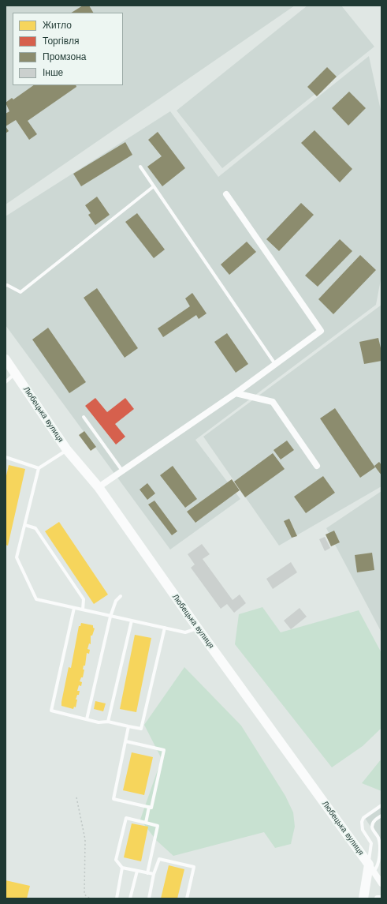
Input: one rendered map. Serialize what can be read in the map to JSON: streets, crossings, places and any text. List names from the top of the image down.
{
  "streets": {
    "main road": ["Любецька вулиця"]
  },
  "legend": [
    "Житло",
    "Торгівля",
    "Промзона",
    "Інше"
  ]
}
